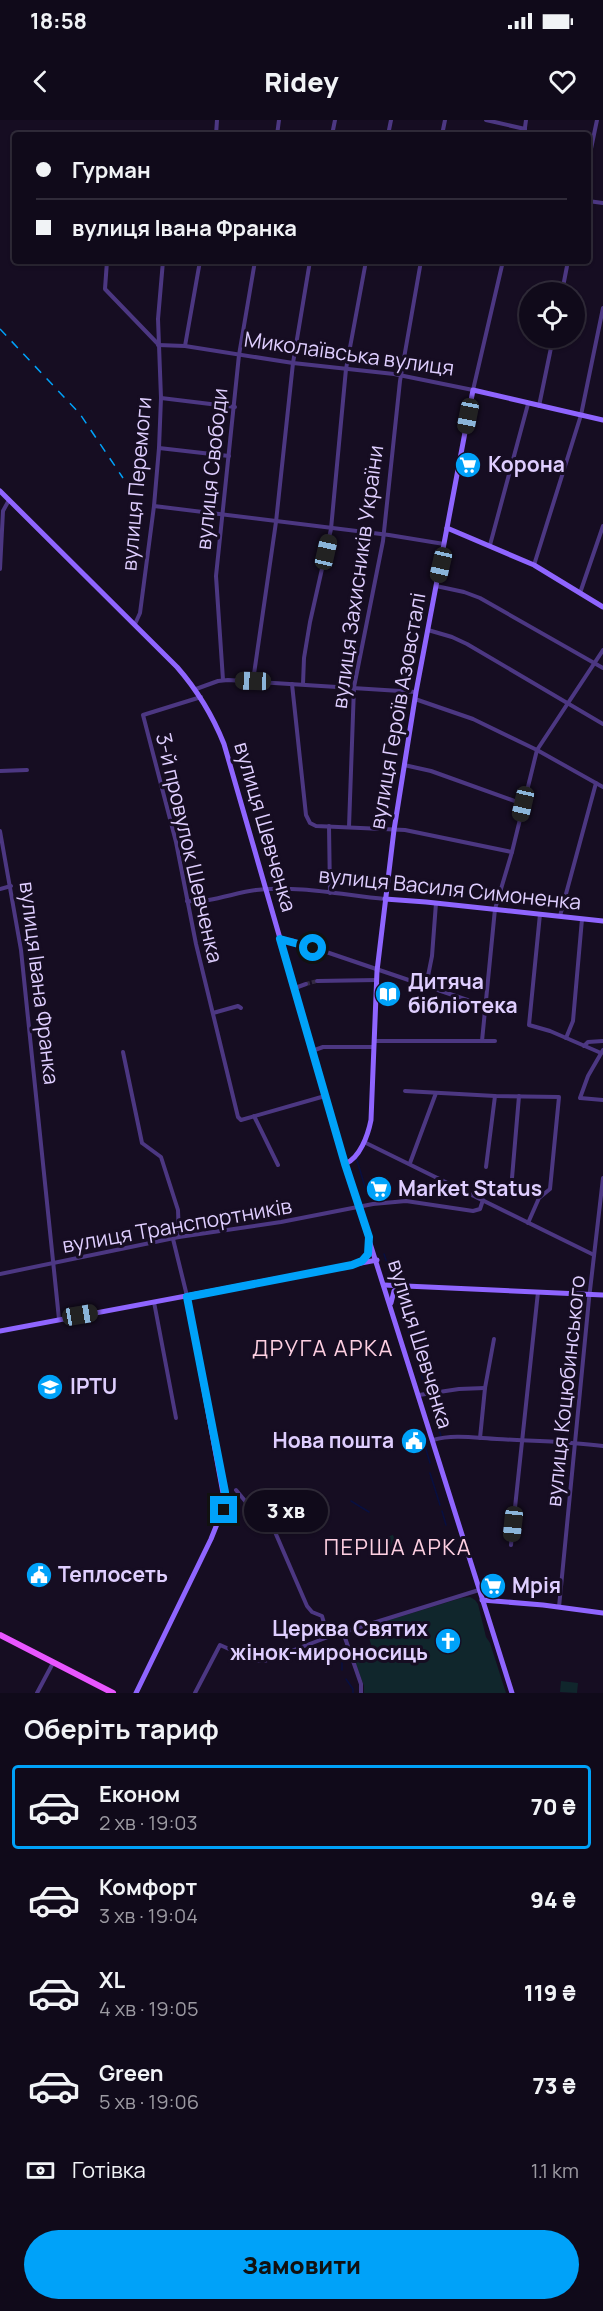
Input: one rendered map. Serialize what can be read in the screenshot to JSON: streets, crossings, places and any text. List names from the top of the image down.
{
  "streets": {
    "street": [
      "Миколаївська вулиця",
      "вулиця Свободи",
      "вулиця Перемоги",
      "вулиця Захисників України",
      "вулиця Героїв Азовсталі",
      "вулиця Шевченка",
      "3-й провулок Шевченка",
      "вулиця Василя Симоненка",
      "вулиця Івана Франка",
      "вулиця Транспортників",
      "вулиця Коцюбинського"
    ]
  },
  "crossings": [
    ["Миколаївська вулиця", "вулиця Свободи"],
    ["Миколаївська вулиця", "вулиця Перемоги"],
    ["Миколаївська вулиця", "вулиця Захисників України"],
    ["Миколаївська вулиця", "вулиця Героїв Азовсталі"],
    ["вулиця Перемоги", "вулиця Шевченка"],
    ["вулиця Героїв Азовсталі", "вулиця Шевченка"],
    ["вулиця Героїв Азовсталі", "вулиця Василя Симоненка"],
    ["вулиця Шевченка", "3-й провулок Шевченка"],
    ["вулиця Шевченка", "вулиця Василя Симоненка"],
    ["вулиця Шевченка", "вулиця Транспортників"],
    ["3-й провулок Шевченка", "вулиця Василя Симоненка"],
    ["вулиця Івана Франка", "вулиця Транспортників"]
  ],
  "districts": ["ДРУГА АРКА", "ПЕРША АРКА"],
  "places": {
    "supermarket": ["Корона", "Market Status", "Мрія"],
    "library": ["Дитяча бібліотека"],
    "school or university": ["IPTU"],
    "public building": ["Нова пошта", "Теплосеть"],
    "church": ["Церква Святих жінок-мироносиць"]
  },
  "page": {
    "status": "18:58",
    "header": "Ridey",
    "banner": ["Гурман", "вулиця Івана Франка"],
    "bubble": "3 хв",
    "heading": "Оберіть тариф",
    "list": [
      {
        "name": "Економ",
        "note": "2 хв · 19:03",
        "value": "70 ₴"
      },
      {
        "name": "Комфорт",
        "note": "3 хв · 19:04",
        "value": "94 ₴"
      },
      {
        "name": "XL",
        "note": "4 хв · 19:05",
        "value": "119 ₴"
      },
      {
        "name": "Green",
        "note": "5 хв · 19:06",
        "value": "73 ₴"
      }
    ],
    "pay": ["Готівка", "1.1 km"],
    "buttons": "Замовити"
  }
}
